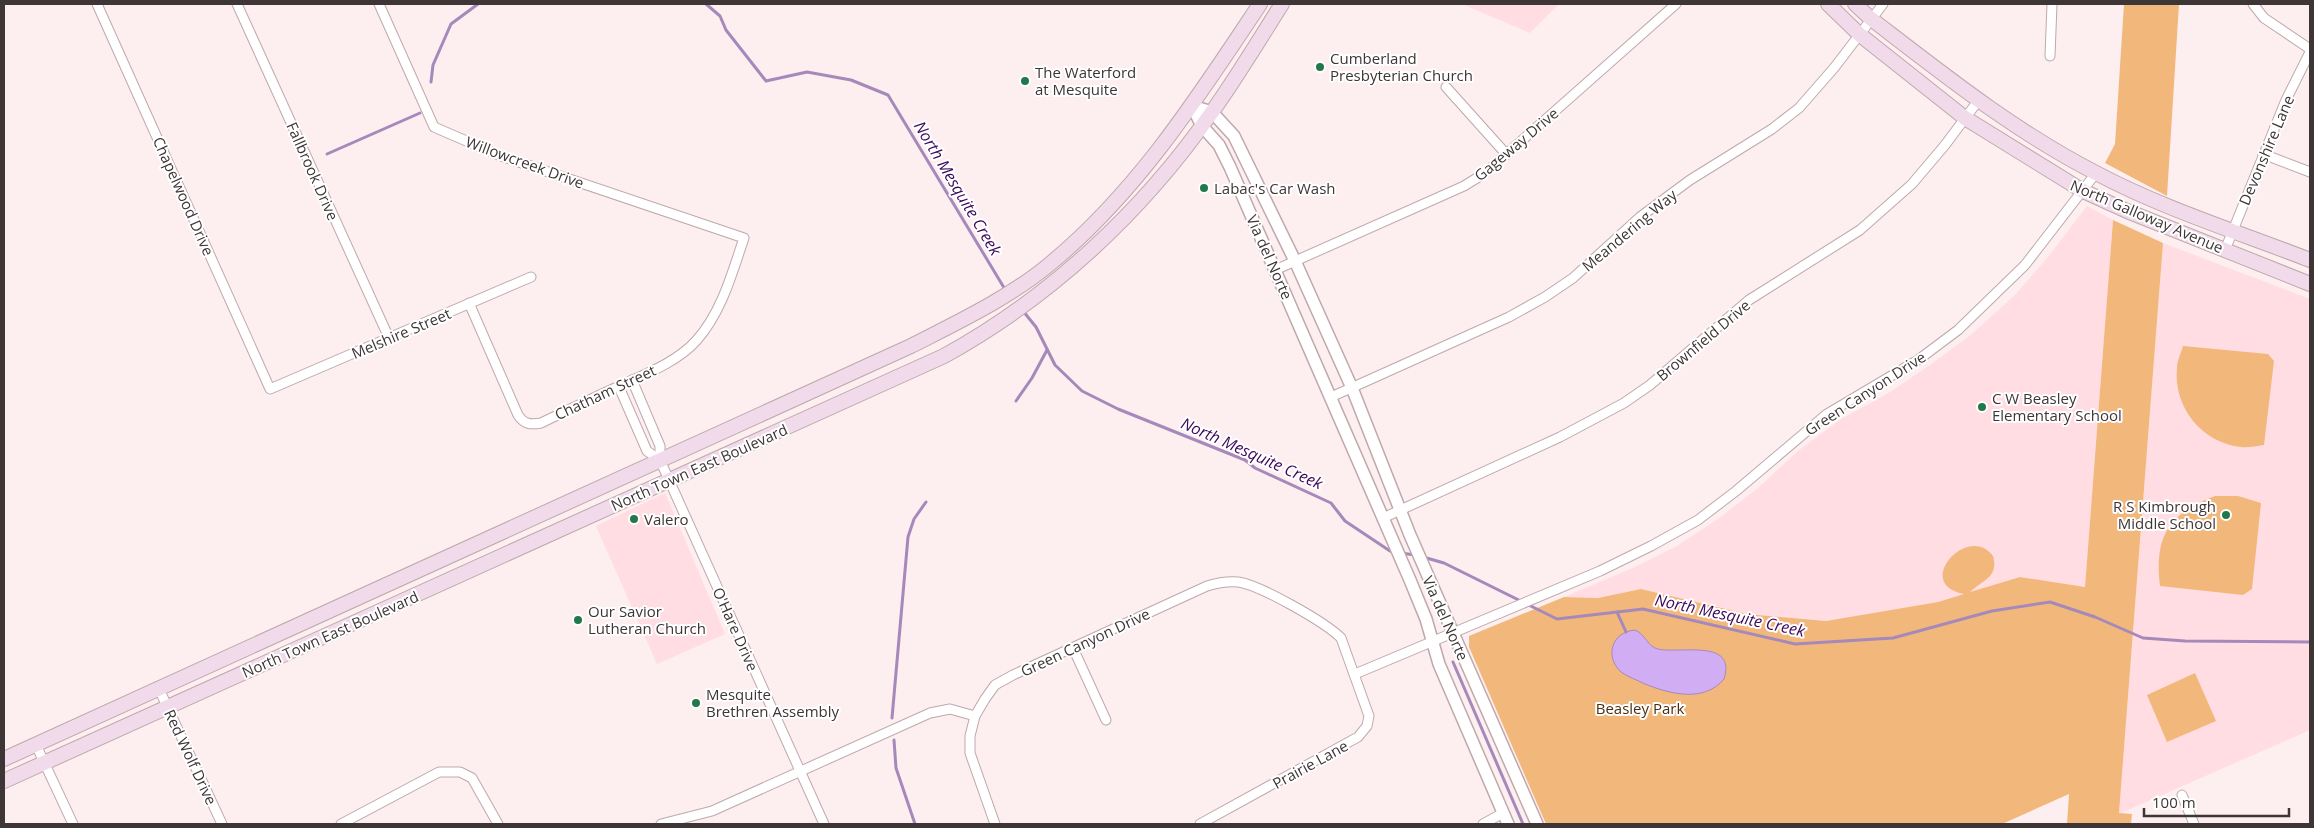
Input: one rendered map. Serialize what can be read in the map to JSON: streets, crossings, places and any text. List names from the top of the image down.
{
  "streets": {
    "main road": ["North Galloway Avenue", "North Town East Boulevard"],
    "street": [
      "Gageway Drive",
      "Devonshire Lane",
      "Willowcreek Drive",
      "Fallbrook Drive",
      "Chapelwood Drive",
      "Meandering Way",
      "Via del Norte",
      "Melshire Street",
      "Brownfield Drive",
      "Chatham Street",
      "Green Canyon Drive",
      "O'Hare Drive",
      "Red Wolf Drive",
      "Prairie Lane"
    ]
  },
  "crossings": [
    ["Gageway Drive", "Via del Norte"],
    ["Devonshire Lane", "North Galloway Avenue"],
    ["Willowcreek Drive", "Chatham Street"],
    ["Fallbrook Drive", "Melshire Street"],
    ["Chapelwood Drive", "Melshire Street"],
    ["North Galloway Avenue", "Meandering Way"],
    ["North Galloway Avenue", "Brownfield Drive"],
    ["North Galloway Avenue", "Green Canyon Drive"],
    ["Meandering Way", "Via del Norte"],
    ["Via del Norte", "Brownfield Drive"],
    ["Via del Norte", "Green Canyon Drive"],
    ["Via del Norte", "North Town East Boulevard"],
    ["Melshire Street", "Chatham Street"],
    ["Green Canyon Drive", "Prairie Lane"],
    ["North Town East Boulevard", "O'Hare Drive"],
    ["North Town East Boulevard", "Red Wolf Drive"]
  ],
  "water": ["North Mesquite Creek"],
  "parks": ["Beasley Park"],
  "places": [
    "Cumberland Presbyterian Church",
    "The Waterford at Mesquite",
    "Labac's Car Wash",
    "C W Beasley Elementary School",
    "R S Kimbrough Middle School",
    "Valero",
    "Our Savior Lutheran Church",
    "Mesquite Brethren Assembly"
  ],
  "scale_bar": "100 m"
}
